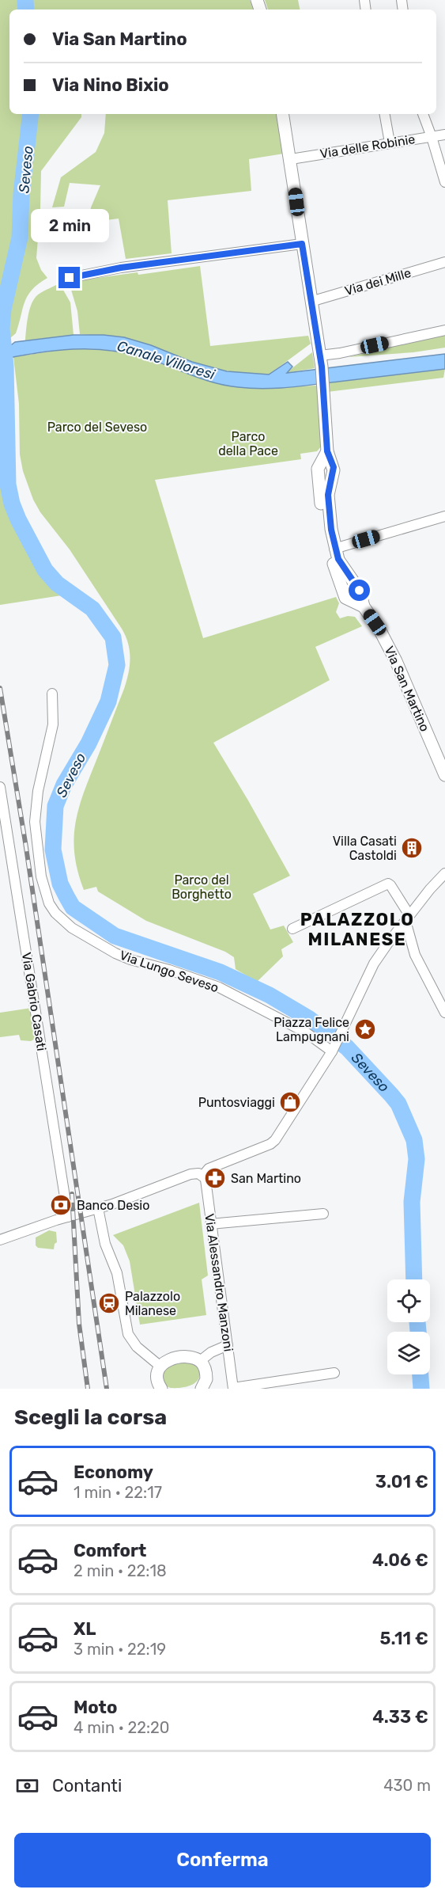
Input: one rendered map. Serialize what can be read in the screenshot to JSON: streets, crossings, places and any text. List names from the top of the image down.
{
  "streets": {
    "street": [
      "Via delle Robinie",
      "Via dei Mille",
      "Via San Martino",
      "Via Lungo Seveso",
      "Via Gabrio Casati",
      "Via Alessandro Manzoni"
    ]
  },
  "crossings": [
    ["Via delle Robinie", "Via San Martino"],
    ["Via dei Mille", "Via San Martino"]
  ],
  "districts": ["PALAZZOLO MILANESE"],
  "water": ["Seveso", "Canale Villoresi"],
  "parks": ["Parco del Seveso", "Parco della Pace", "Parco del Borghetto"],
  "places": {
    "building": ["Villa Casati Castoldi"],
    "place": ["Piazza Felice Lampugnani"],
    "shop": ["Puntosviaggi"],
    "pharmacy": ["San Martino"],
    "bank": ["Banco Desio"],
    "station": ["Palazzolo Milanese"]
  },
  "page": {
    "banner": ["Via San Martino", "Via Nino Bixio"],
    "bubble": "2 min",
    "heading": "Scegli la corsa",
    "list": [
      {
        "name": "Economy",
        "note": "1 min · 22:17",
        "value": "3.01 €"
      },
      {
        "name": "Comfort",
        "note": "2 min · 22:18",
        "value": "4.06 €"
      },
      {
        "name": "XL",
        "note": "3 min · 22:19",
        "value": "5.11 €"
      },
      {
        "name": "Moto",
        "note": "4 min · 22:20",
        "value": "4.33 €"
      }
    ],
    "pay": ["Contanti", "430 m"],
    "buttons": "Conferma"
  }
}
